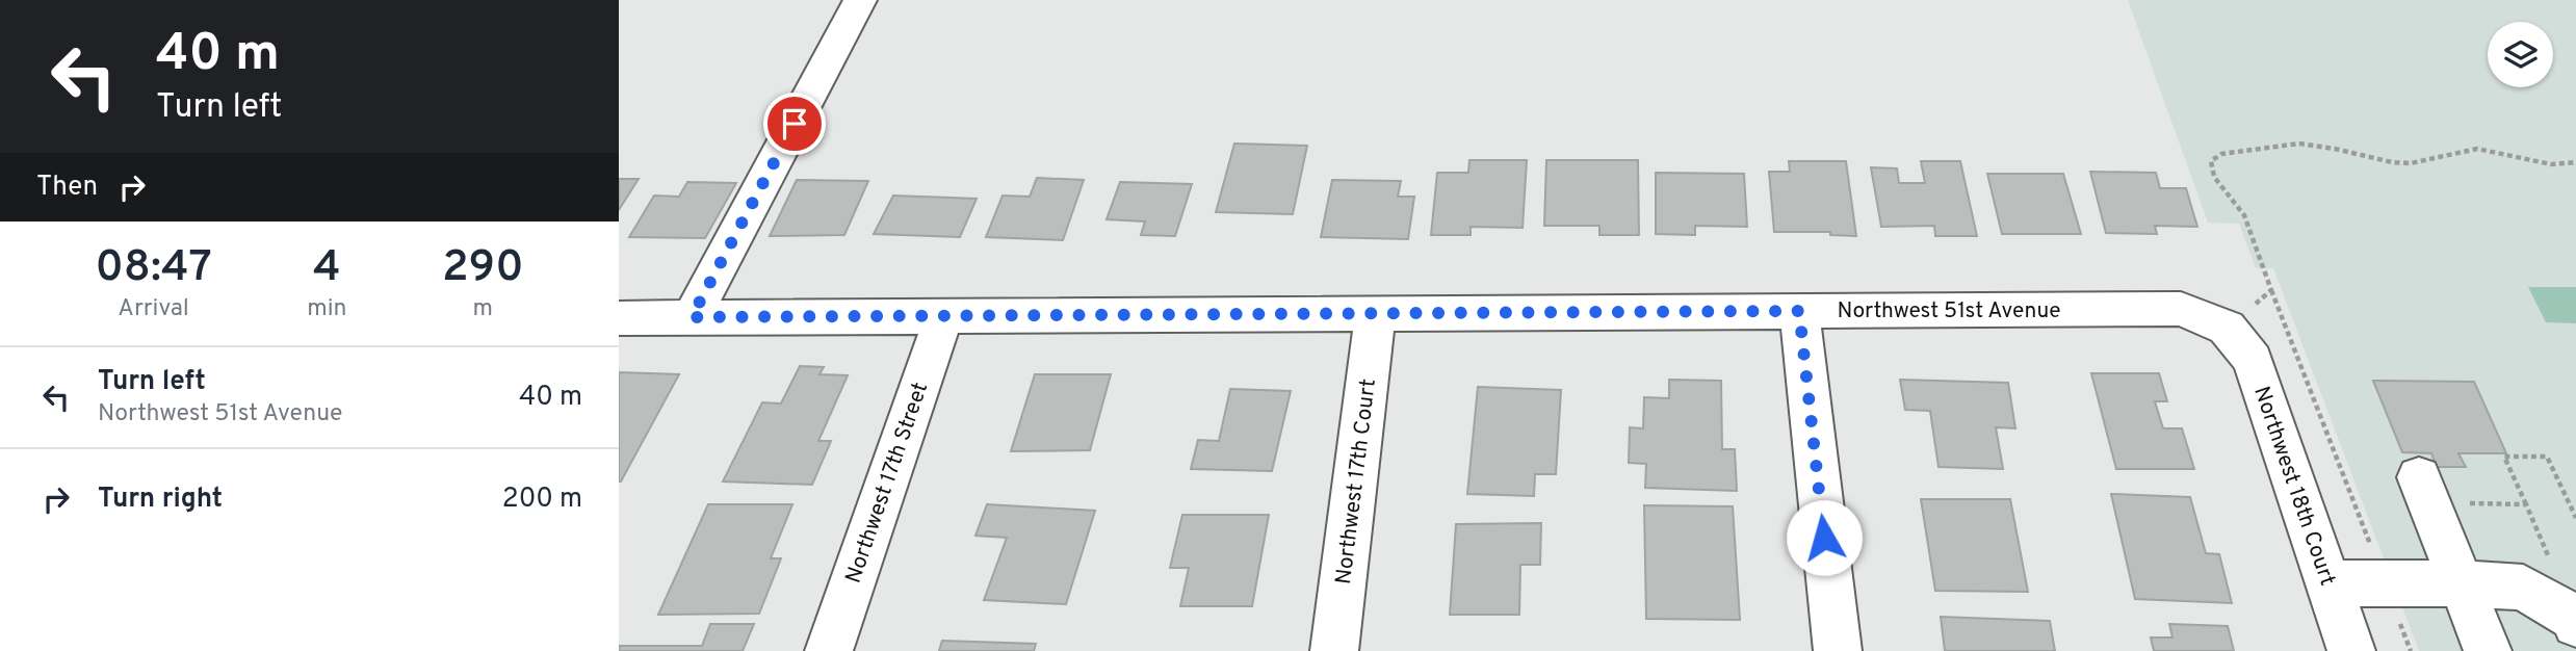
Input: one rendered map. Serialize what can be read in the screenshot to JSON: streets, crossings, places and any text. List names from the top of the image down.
{
  "streets": {
    "street": [
      "Northwest 51st Avenue",
      "Northwest 17th Court",
      "Northwest 17th Street",
      "Northwest 18th Court"
    ]
  },
  "crossings": [
    ["Northwest 51st Avenue", "Northwest 17th Court"],
    ["Northwest 51st Avenue", "Northwest 17th Street"],
    ["Northwest 51st Avenue", "Northwest 18th Court"]
  ],
  "page": {
    "turn": ["40 m", "Turn left"],
    "then": "Then",
    "eta": [
      "08:47",
      "Arrival",
      "4",
      "min",
      "290",
      "m"
    ],
    "list": [
      {
        "name": "Turn left",
        "note": "Northwest 51st Avenue",
        "value": "40 m"
      },
      {
        "name": "Turn right",
        "value": "200 m"
      }
    ]
  }
}
